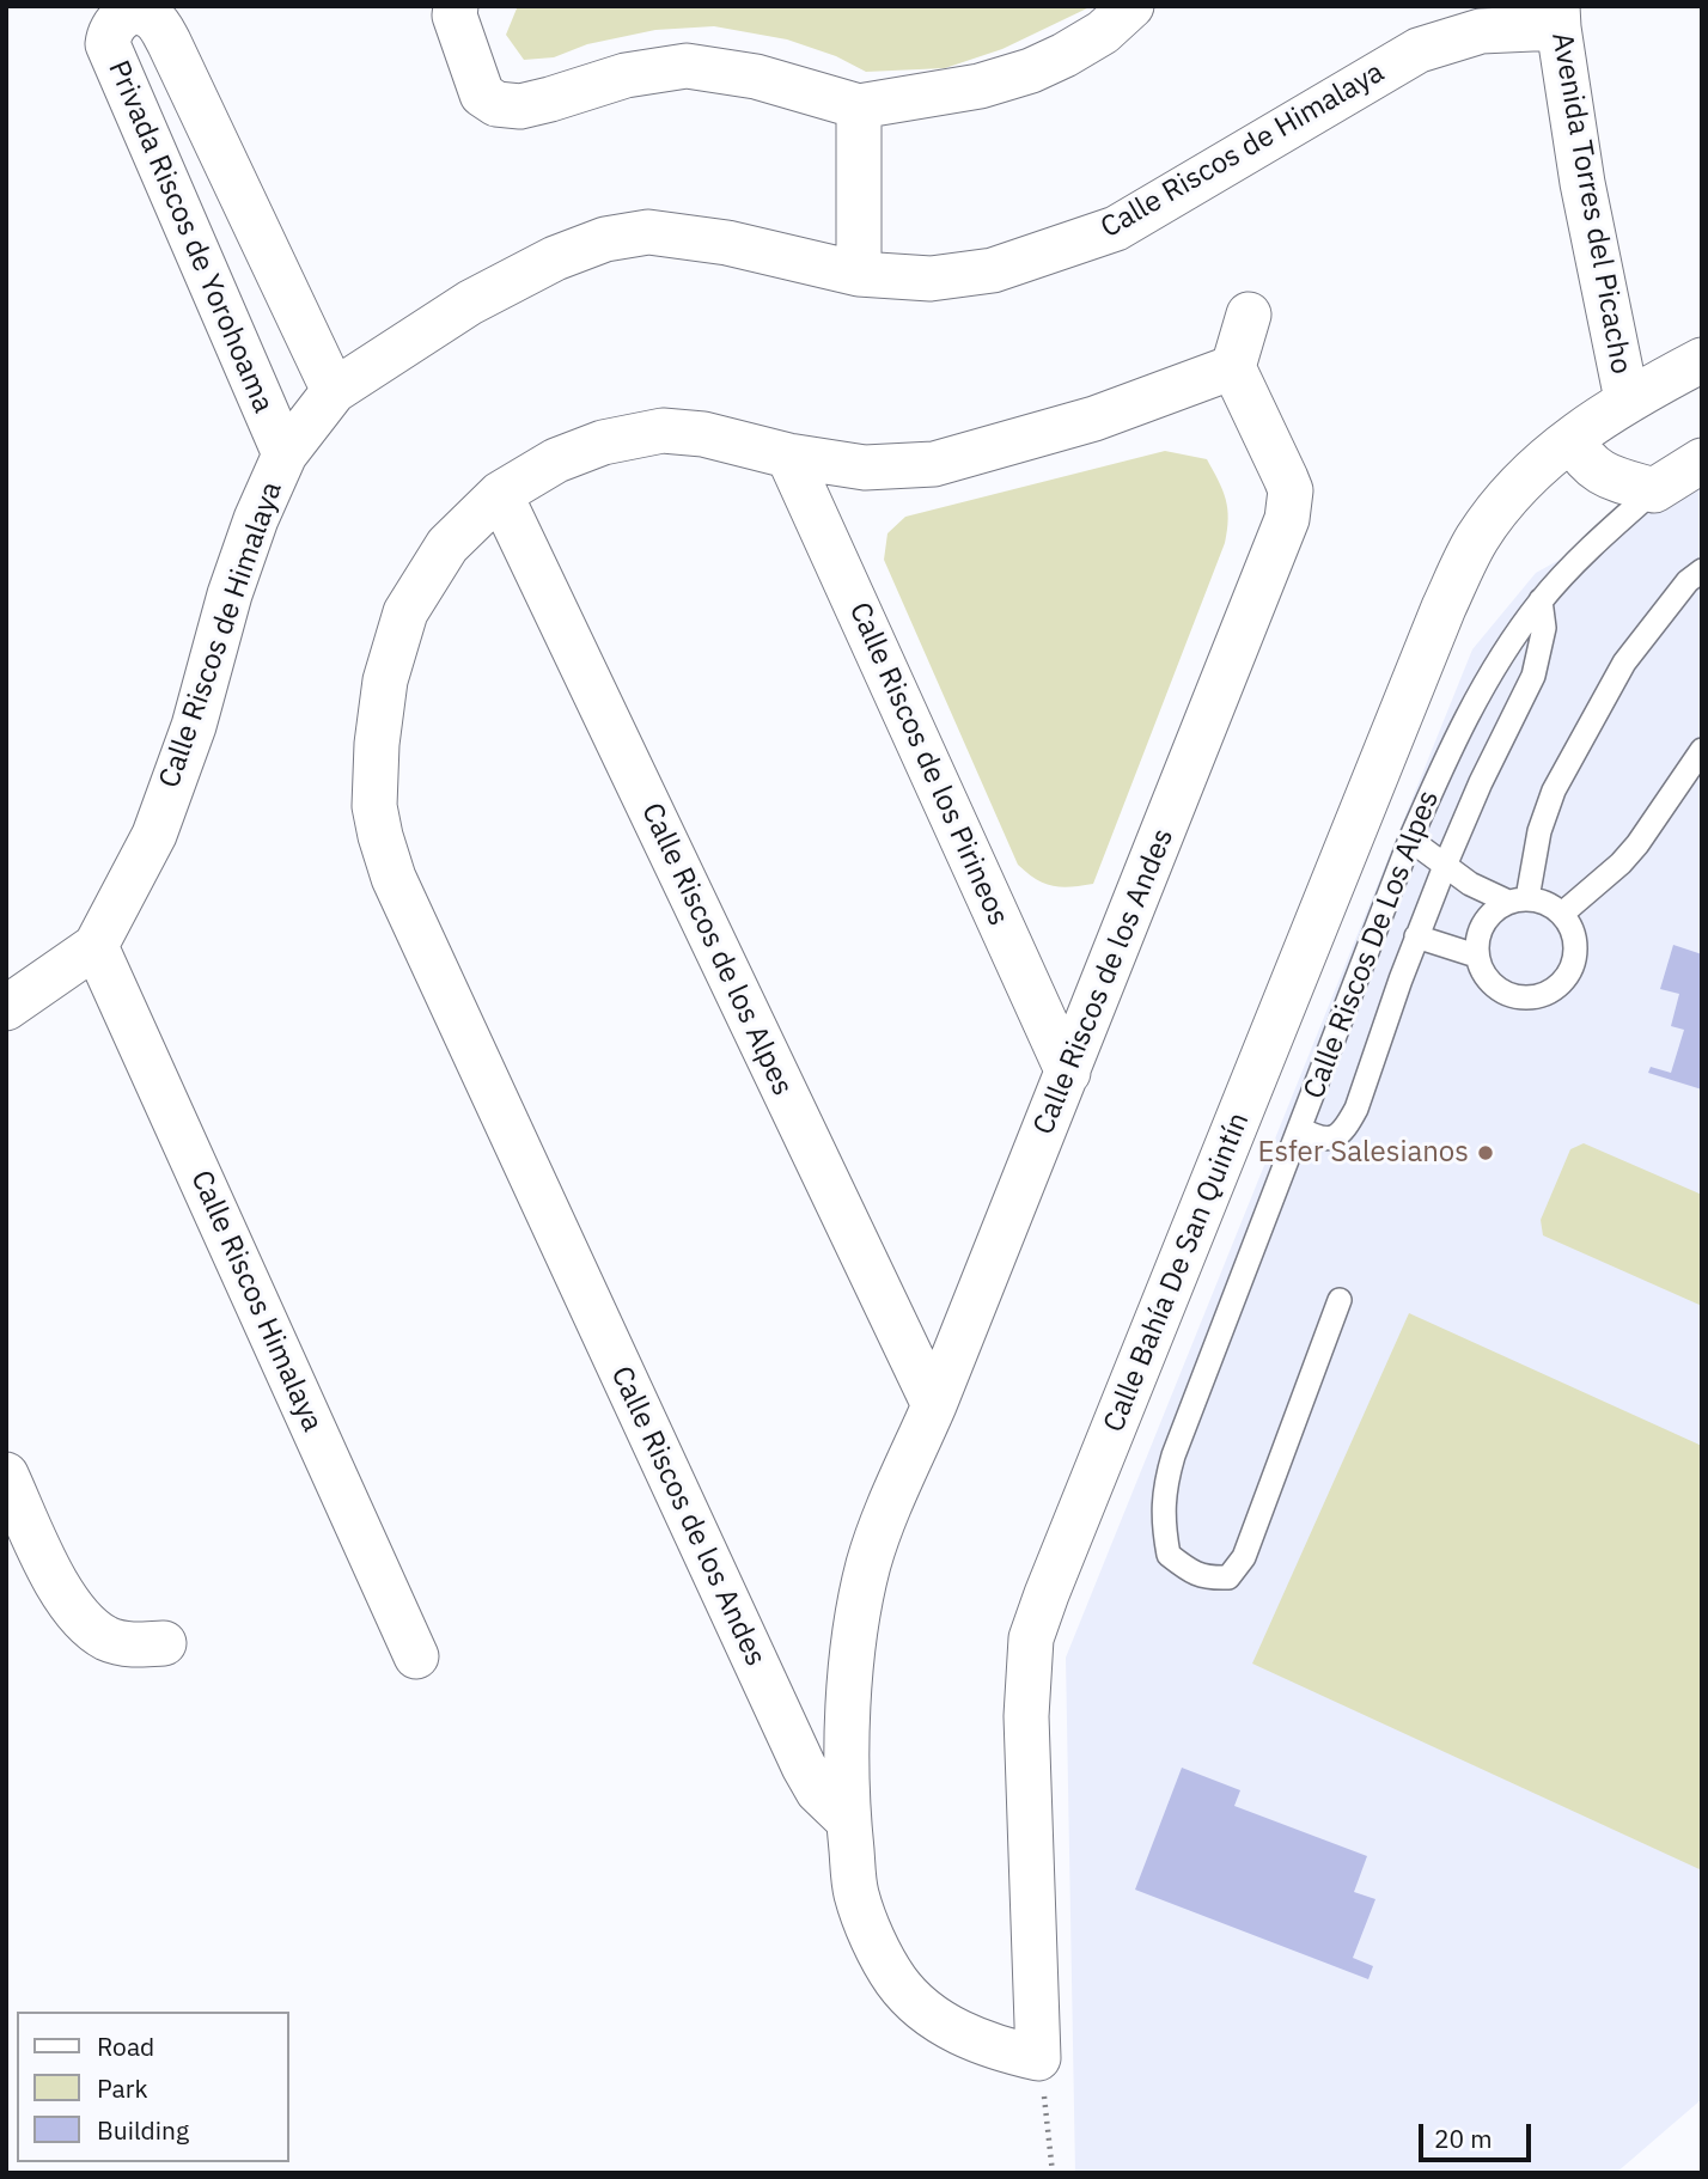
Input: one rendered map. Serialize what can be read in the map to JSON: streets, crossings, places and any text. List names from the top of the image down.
{
  "streets": {
    "street": [
      "Calle Riscos de Himalaya",
      "Avenida Torres del Picacho",
      "Privada Riscos de Yorohoama",
      "Calle Riscos de los Pirineos",
      "Calle Riscos De Los Alpes",
      "Calle Riscos de los Alpes",
      "Calle Riscos de los Andes",
      "Calle Bahía De San Quintín",
      "Calle Riscos Himalaya"
    ]
  },
  "crossings": [
    ["Calle Riscos de Himalaya", "Avenida Torres del Picacho"],
    ["Calle Riscos de Himalaya", "Privada Riscos de Yorohoama"],
    ["Calle Riscos de Himalaya", "Calle Riscos Himalaya"],
    ["Calle Riscos de los Pirineos", "Calle Riscos de los Andes"],
    ["Calle Riscos de los Alpes", "Calle Riscos de los Andes"]
  ],
  "places": ["Esfer Salesianos"],
  "legend": ["Road", "Park", "Building"],
  "scale_bar": "20 m"
}
